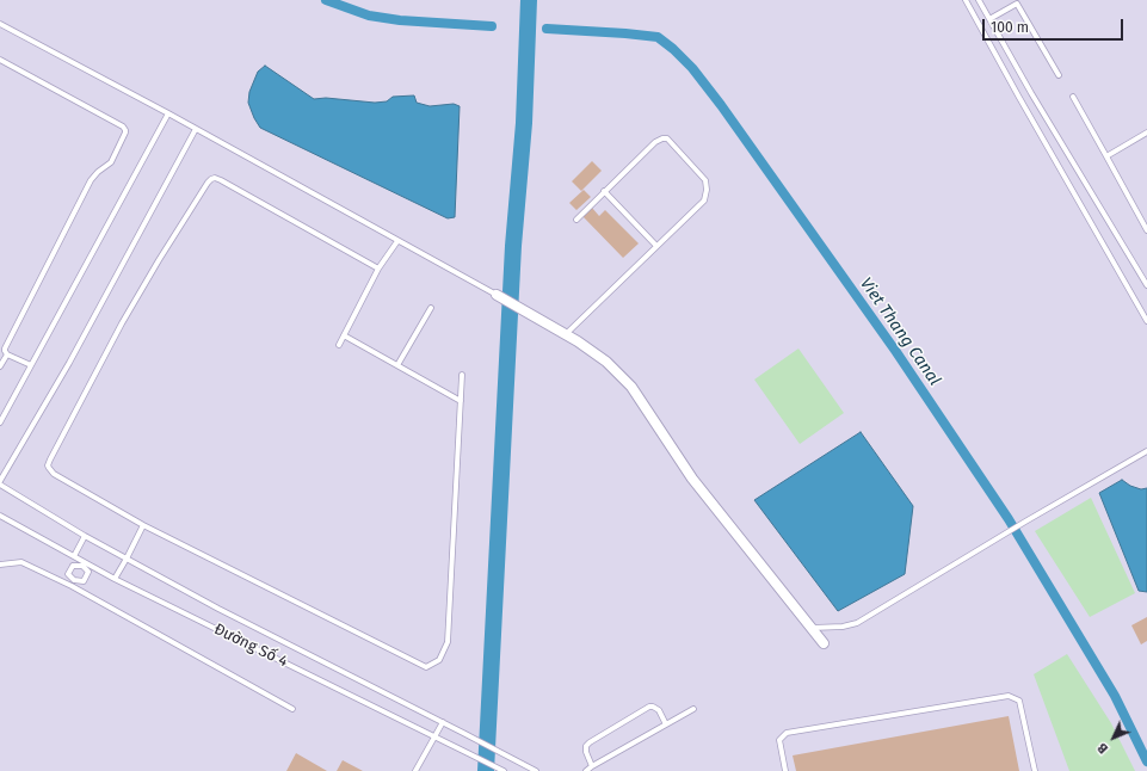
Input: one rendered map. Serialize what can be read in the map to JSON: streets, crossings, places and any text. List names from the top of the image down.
{
  "streets": {
    "lane": ["Đường Số 4"]
  },
  "water": ["Viet Thang Canal"],
  "scale_bar": "100 m",
  "north": "bottom left"
}
